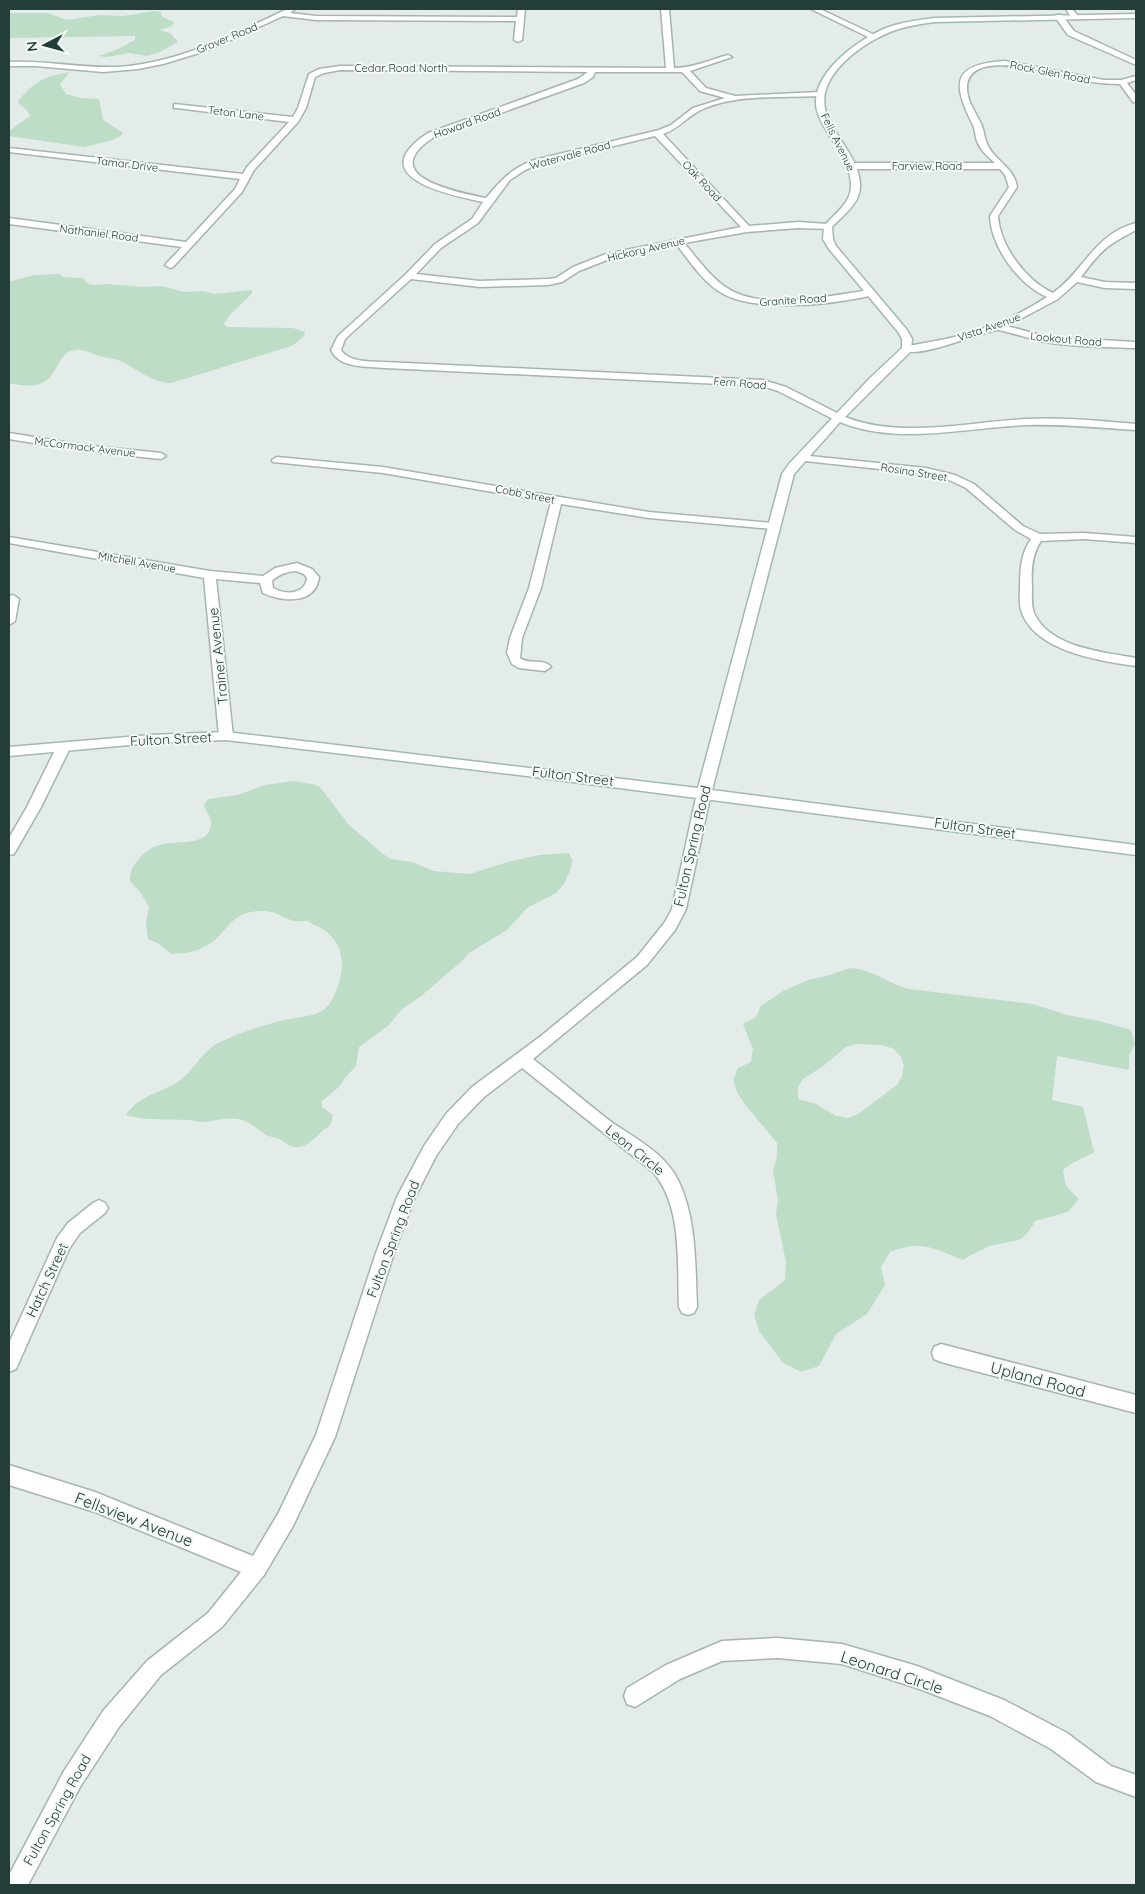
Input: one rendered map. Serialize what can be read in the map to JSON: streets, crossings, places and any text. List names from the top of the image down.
{
  "streets": {
    "street": [
      "Grover Road",
      "Cedar Road North",
      "Rock Glen Road",
      "Teton Lane",
      "Howard Road",
      "Fells Avenue",
      "Watervale Road",
      "Tamar Drive",
      "Farview Road",
      "Oak Road",
      "Nathaniel Road",
      "Hickory Avenue",
      "Granite Road",
      "Vista Avenue",
      "Lookout Road",
      "Fern Road",
      "McCormack Avenue",
      "Rosina Street",
      "Cobb Street",
      "Mitchell Avenue",
      "Trainer Avenue",
      "Fulton Street",
      "Fulton Spring Road",
      "Leon Circle",
      "Hatch Street",
      "Upland Road",
      "Fellsview Avenue",
      "Leonard Circle"
    ]
  },
  "crossings": [
    ["Cedar Road North", "Teton Lane"],
    ["Cedar Road North", "Howard Road"],
    ["Cedar Road North", "Tamar Drive"],
    ["Cedar Road North", "Nathaniel Road"],
    ["Rock Glen Road", "Farview Road"],
    ["Rock Glen Road", "Vista Avenue"],
    ["Howard Road", "Watervale Road"],
    ["Fells Avenue", "Watervale Road"],
    ["Fells Avenue", "Farview Road"],
    ["Fells Avenue", "Hickory Avenue"],
    ["Watervale Road", "Oak Road"],
    ["Watervale Road", "Hickory Avenue"],
    ["Watervale Road", "Fern Road"],
    ["Oak Road", "Hickory Avenue"],
    ["Hickory Avenue", "Granite Road"],
    ["Vista Avenue", "Lookout Road"],
    ["Fern Road", "Fulton Spring Road"],
    ["Rosina Street", "Fulton Spring Road"],
    ["Cobb Street", "Fulton Spring Road"],
    ["Mitchell Avenue", "Trainer Avenue"],
    ["Trainer Avenue", "Fulton Street"],
    ["Fulton Street", "Fulton Spring Road"],
    ["Fulton Spring Road", "Leon Circle"],
    ["Fulton Spring Road", "Fellsview Avenue"]
  ],
  "north": "left"
}
